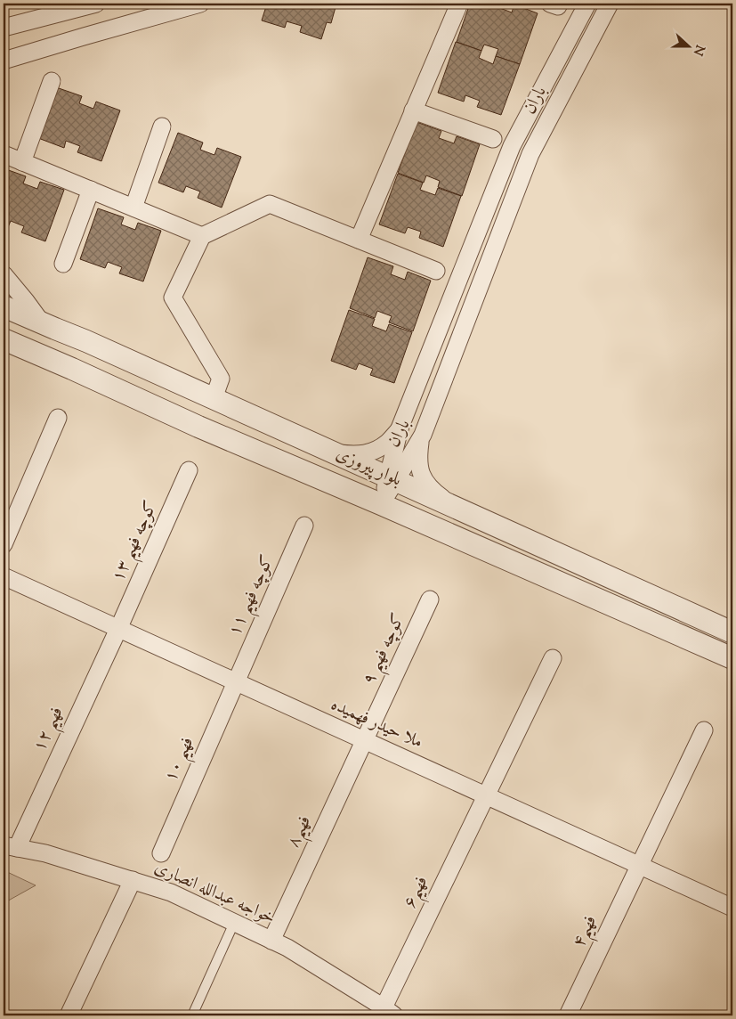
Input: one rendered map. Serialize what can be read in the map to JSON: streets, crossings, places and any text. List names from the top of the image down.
{
  "streets": {
    "street": [
      "باران",
      "بلوار پیروزی",
      "کوچه فهیم ۱۳",
      "کوچه فهیم ۱۱",
      "کوچه فهیم ۹",
      "ملا حیدر فهمیده",
      "فهیم ۱۲",
      "فهیم ۱۰",
      "فهیم۸",
      "فهیم۶",
      "خواجه عبدالله انصاری",
      "فهیم۴"
    ]
  },
  "crossings": [
    ["باران", "بلوار پیروزی"],
    ["کوچه فهیم ۱۳", "ملا حیدر فهمیده"],
    ["کوچه فهیم ۱۳", "فهیم ۱۲"],
    ["کوچه فهیم ۱۱", "ملا حیدر فهمیده"],
    ["کوچه فهیم ۱۱", "فهیم ۱۰"],
    ["کوچه فهیم ۹", "ملا حیدر فهمیده"],
    ["کوچه فهیم ۹", "فهیم۸"],
    ["ملا حیدر فهمیده", "فهیم ۱۲"],
    ["ملا حیدر فهمیده", "فهیم ۱۰"],
    ["ملا حیدر فهمیده", "فهیم۸"],
    ["ملا حیدر فهمیده", "فهیم۶"],
    ["ملا حیدر فهمیده", "فهیم۴"],
    ["فهیم ۱۲", "خواجه عبدالله انصاری"],
    ["فهیم۸", "خواجه عبدالله انصاری"],
    ["فهیم۶", "خواجه عبدالله انصاری"]
  ],
  "north": "right"
}
